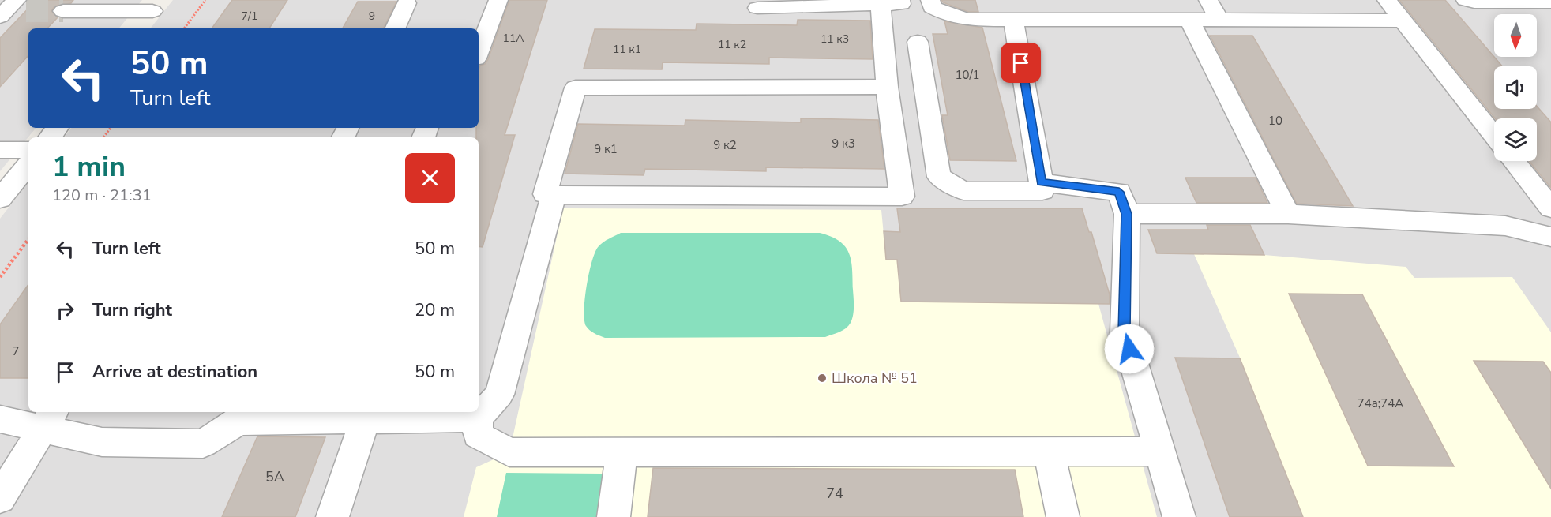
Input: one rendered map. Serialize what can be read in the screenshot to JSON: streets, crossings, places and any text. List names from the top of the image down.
{
  "places": ["Школа № 51"],
  "house_numbers": [
    "7/1",
    "9",
    "11А",
    "11 к3",
    "11 к2",
    "11 к1",
    "10/1",
    "10",
    "9 к3",
    "9 к2",
    "9 к1",
    "7",
    "74а;74А",
    "5А",
    "74"
  ],
  "north": "bottom",
  "page": {
    "turn": ["50 m", "Turn left"],
    "heading": ["1 min", "120 m · 21:31"],
    "list": [
      {
        "name": "Turn left",
        "value": "50 m"
      },
      {
        "name": "Turn right",
        "value": "20 m"
      },
      {
        "name": "Arrive at destination",
        "value": "50 m"
      }
    ]
  }
}
